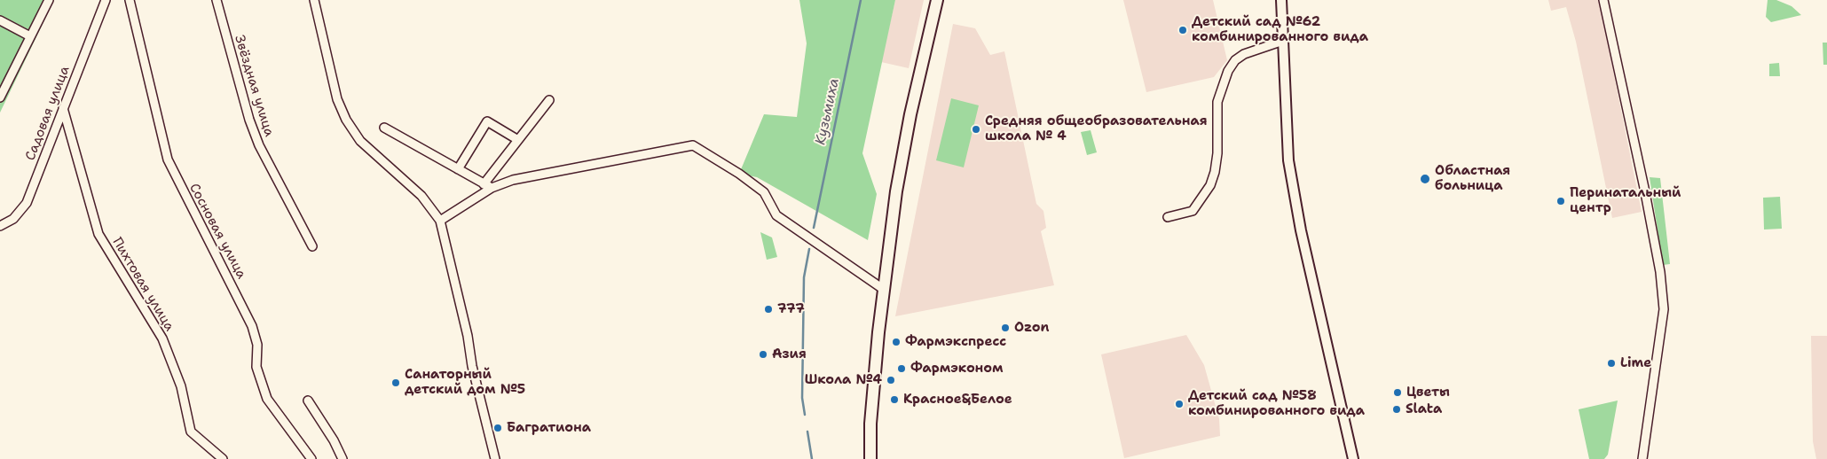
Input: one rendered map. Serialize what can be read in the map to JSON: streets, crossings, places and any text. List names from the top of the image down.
{
  "streets": {
    "street": [
      "Звёздная улица",
      "Садовая улица",
      "Сосновая улица",
      "Пихтовая улица"
    ]
  },
  "crossings": [
    ["Садовая улица", "Пихтовая улица"]
  ],
  "water": ["Кузьмиха"],
  "places": [
    "Детский сад №62 комбинированного вида",
    "Средняя общеобразовательная школа № 4",
    "Областная больница",
    "Перинатальный центр",
    "777",
    "Ozon",
    "Фармэкспресс",
    "Азия",
    "Lime",
    "Фармэконом",
    "Школа №4",
    "Санаторный детский дом №5",
    "Цветы",
    "Красное&Белое",
    "Детский сад №58 комбинированного вида",
    "Slata",
    "Багратиона"
  ]
}
